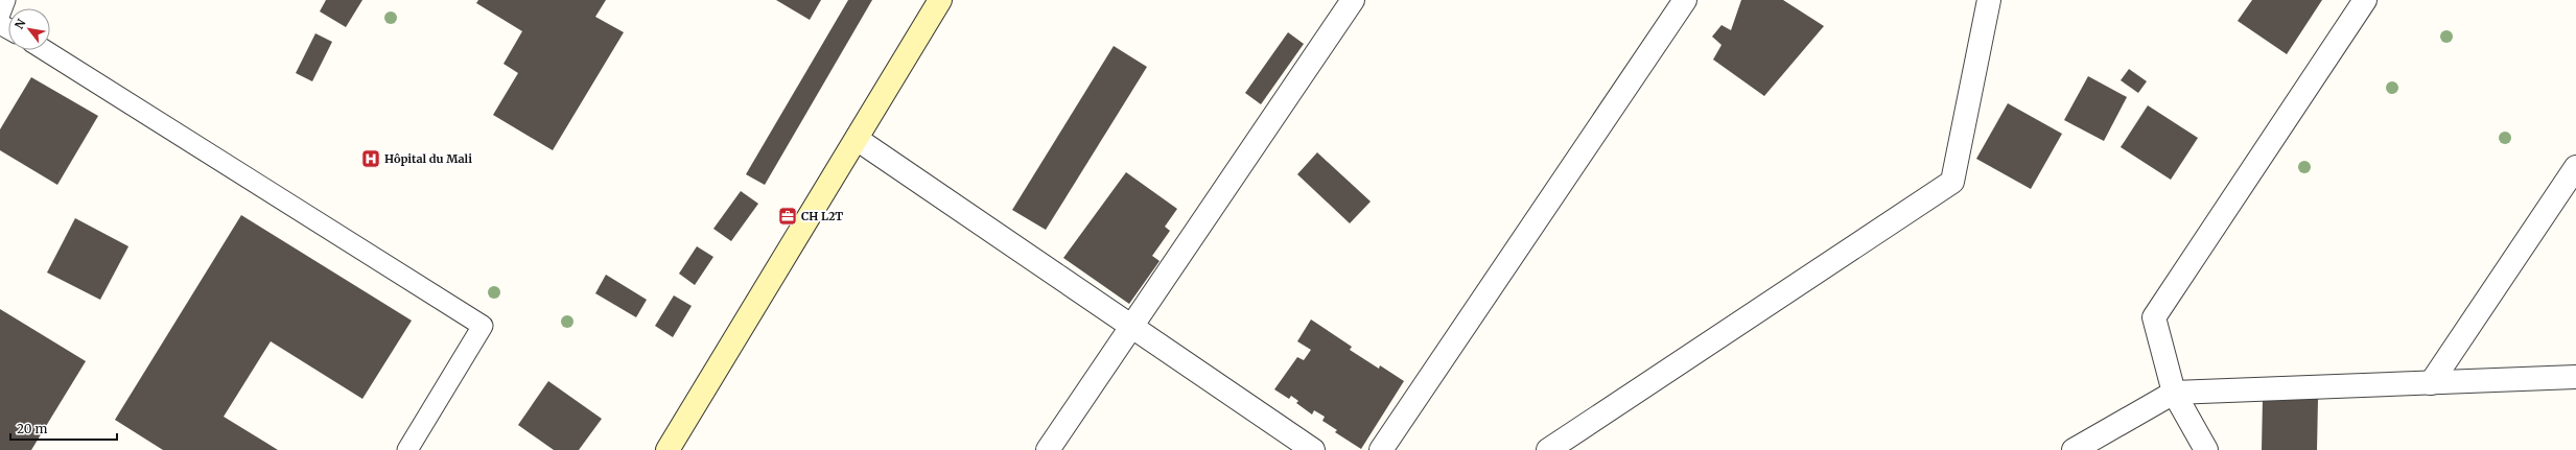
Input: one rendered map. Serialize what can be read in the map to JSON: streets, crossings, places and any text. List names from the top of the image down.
{
  "places": {
    "hospital": ["Hôpital du Mali"],
    "office": ["CH L2T"]
  },
  "scale_bar": "20 m",
  "north": "top left"
}
